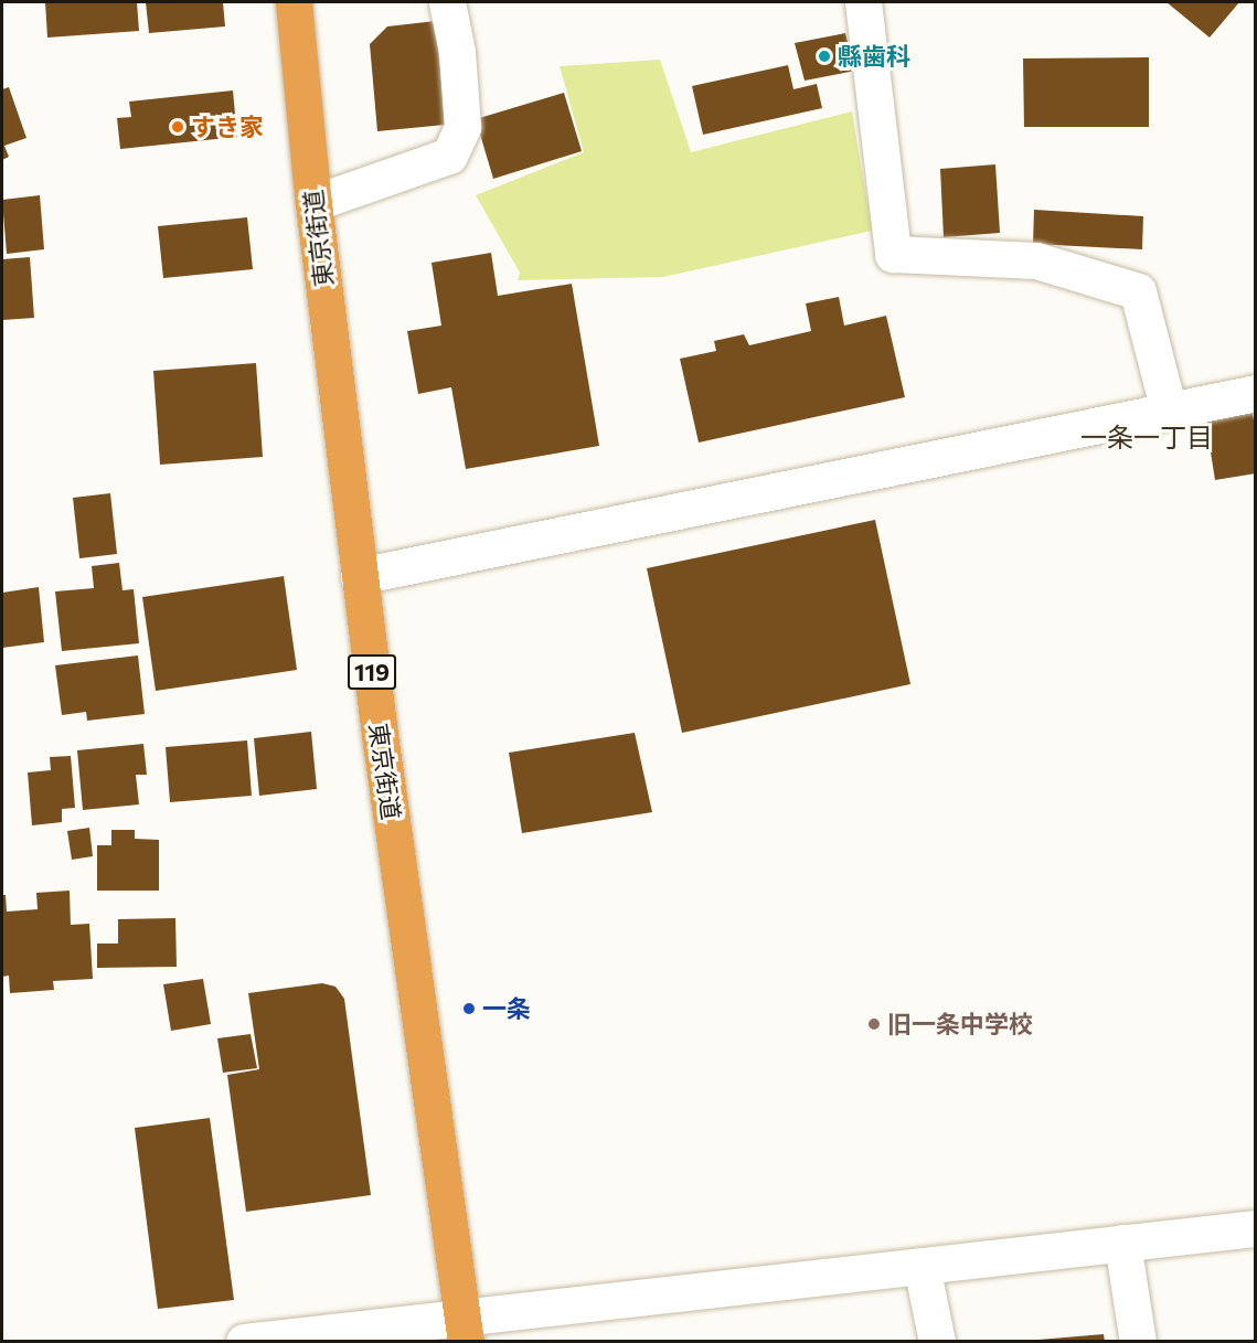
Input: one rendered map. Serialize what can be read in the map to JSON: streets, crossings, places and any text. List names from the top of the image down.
{
  "streets": {
    "highway": ["東京街道", "119"]
  },
  "districts": ["一条一丁目"],
  "places": [
    "縣歯科",
    "すき家",
    "一条",
    "旧一条中学校"
  ]
}
